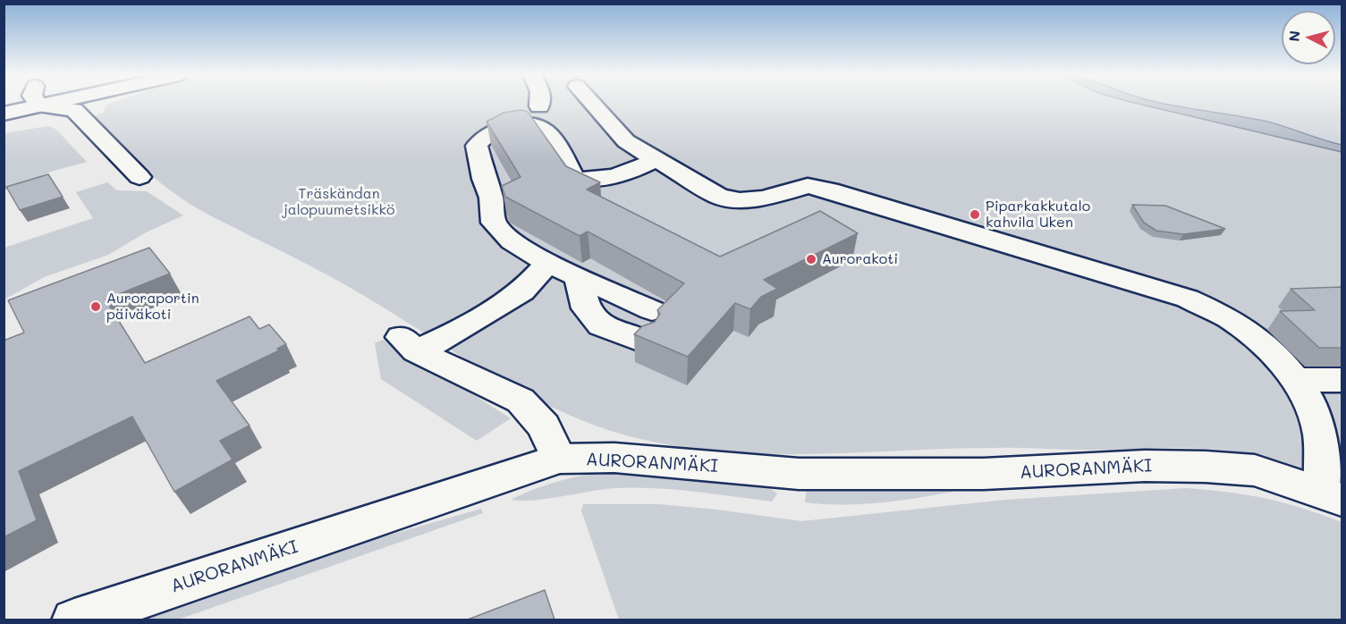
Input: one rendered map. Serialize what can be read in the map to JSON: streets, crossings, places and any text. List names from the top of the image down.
{
  "streets": {
    "main road": ["AURORANMÄKI"]
  },
  "parks": ["Träskändan jalopuumetsikkö"],
  "places": ["Piparkakkutalo kahvila Uken", "Aurorakoti", "Auroraportin päiväkoti"],
  "north": "left"
}
